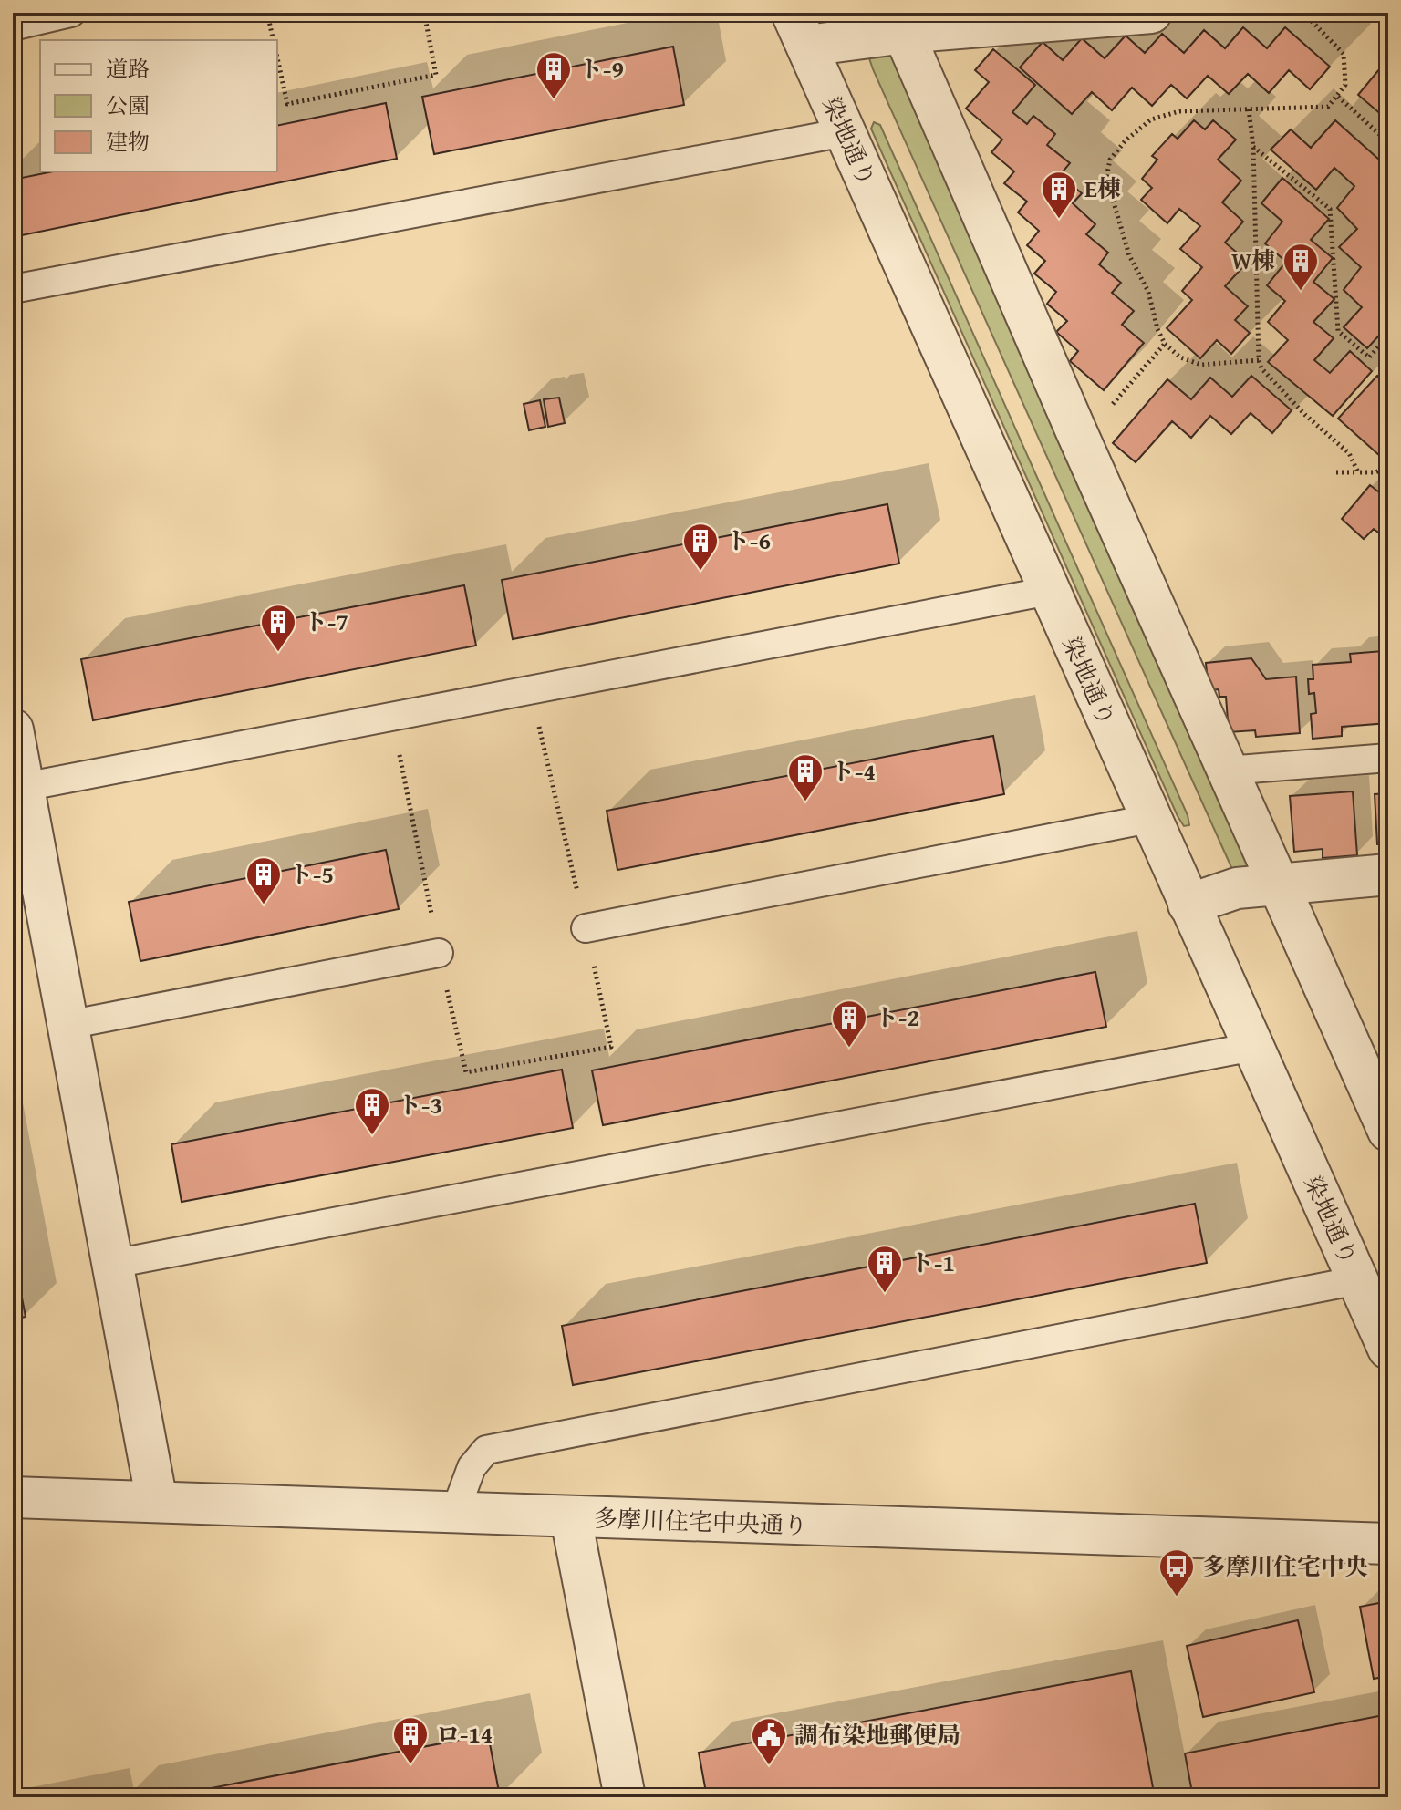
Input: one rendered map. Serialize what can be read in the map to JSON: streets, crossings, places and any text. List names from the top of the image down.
{
  "streets": {
    "street": ["染地通り", "多摩川住宅中央通り"]
  },
  "places": {
    "building": [
      "ト-9",
      "E棟",
      "W棟",
      "ト-6",
      "ト-7",
      "ト-4",
      "ト-5",
      "ト-2",
      "ト-3",
      "ト-1",
      "ロ-14"
    ],
    "bus stop": ["多摩川住宅中央"],
    "public building": ["調布染地郵便局"]
  },
  "legend": ["道路", "公園", "建物"]
}
